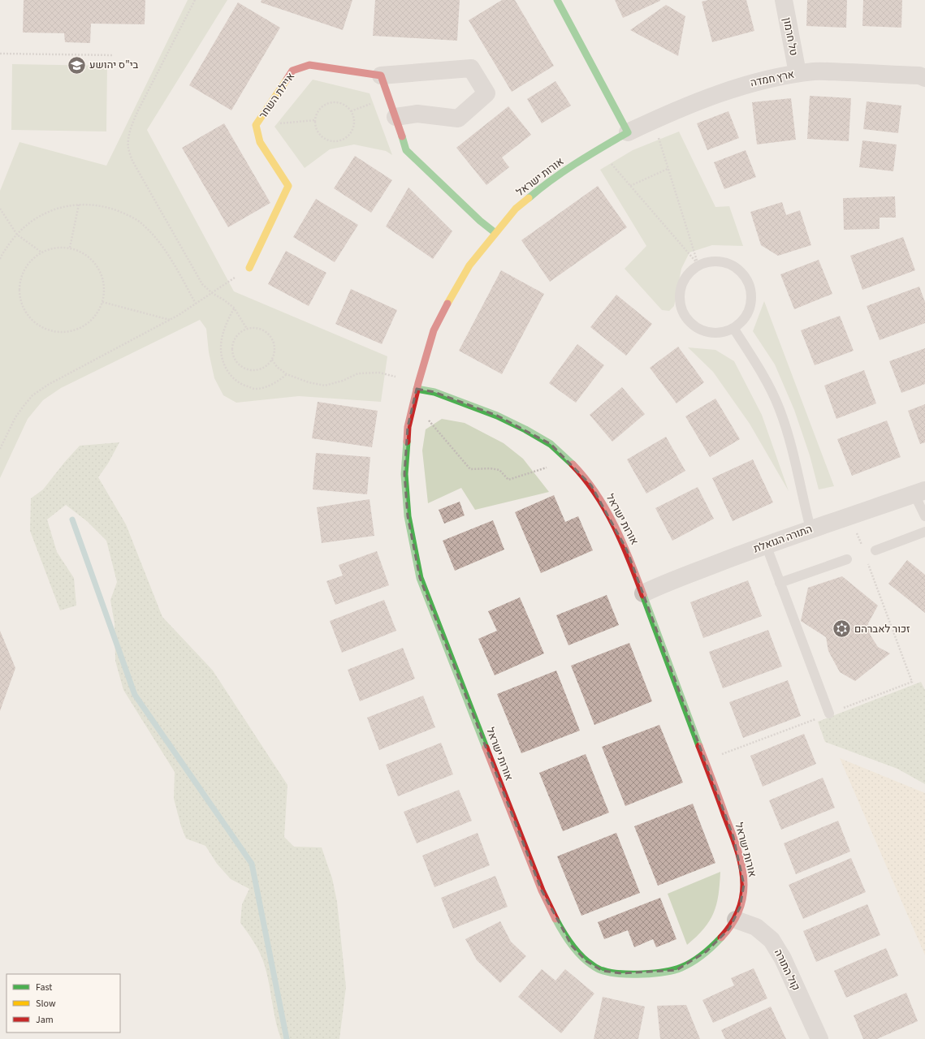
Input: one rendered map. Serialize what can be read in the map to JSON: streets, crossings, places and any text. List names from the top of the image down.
{
  "streets": {
    "street": [
      "טל חרמון",
      "ארץ חמדה",
      "איילת השחר",
      "אורות ישראל",
      "התורה הגואלת",
      "קול התורה"
    ]
  },
  "crossings": [
    ["טל חרמון", "ארץ חמדה"],
    ["ארץ חמדה", "אורות ישראל"],
    ["אורות ישראל", "התורה הגואלת"],
    ["אורות ישראל", "קול התורה"]
  ],
  "places": {
    "school or university": ["בי\"ס יהושע"],
    "synagogue": ["זכור לאברהם"]
  },
  "legend": ["Fast", "Slow", "Jam"]
}
